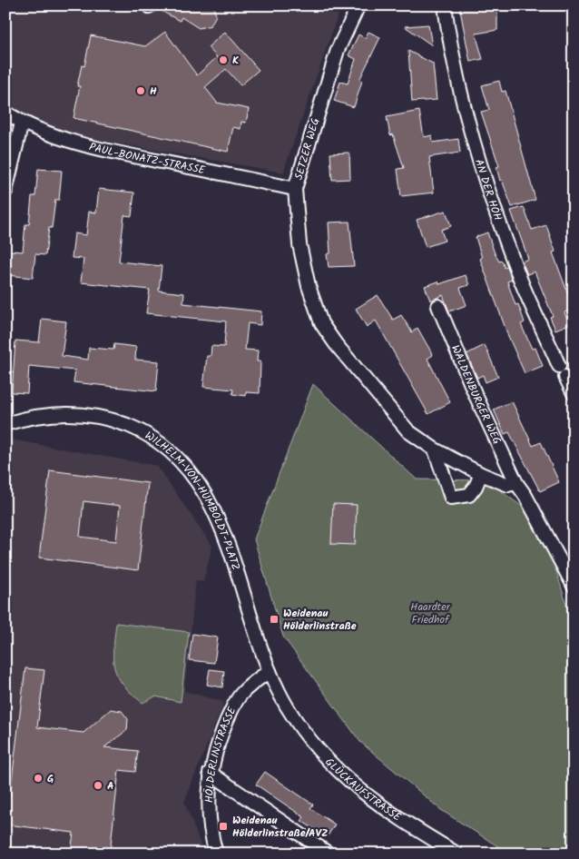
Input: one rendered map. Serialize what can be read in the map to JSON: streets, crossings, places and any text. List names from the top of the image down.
{
  "streets": {
    "street": [
      "SETZER WEG",
      "PAUL-BONATZ-STRASSE",
      "AN DER HÖH",
      "WALDENBURGER WEG",
      "WILHELM-VON-HUMBOLDT-PLATZ",
      "HÖLDERLINSTRASSE",
      "GLÜCKAUFSTRASSE"
    ]
  },
  "crossings": [
    ["SETZER WEG", "PAUL-BONATZ-STRASSE"],
    ["WILHELM-VON-HUMBOLDT-PLATZ", "HÖLDERLINSTRASSE"],
    ["WILHELM-VON-HUMBOLDT-PLATZ", "GLÜCKAUFSTRASSE"]
  ],
  "parks": ["Haardter Friedhof"],
  "places": {
    "other": [
      "K",
      "H",
      "G",
      "A"
    ],
    "transit": ["Weidenau Hölderlinstraße", "Weidenau Hölderlinstraße/AVZ"]
  }
}
